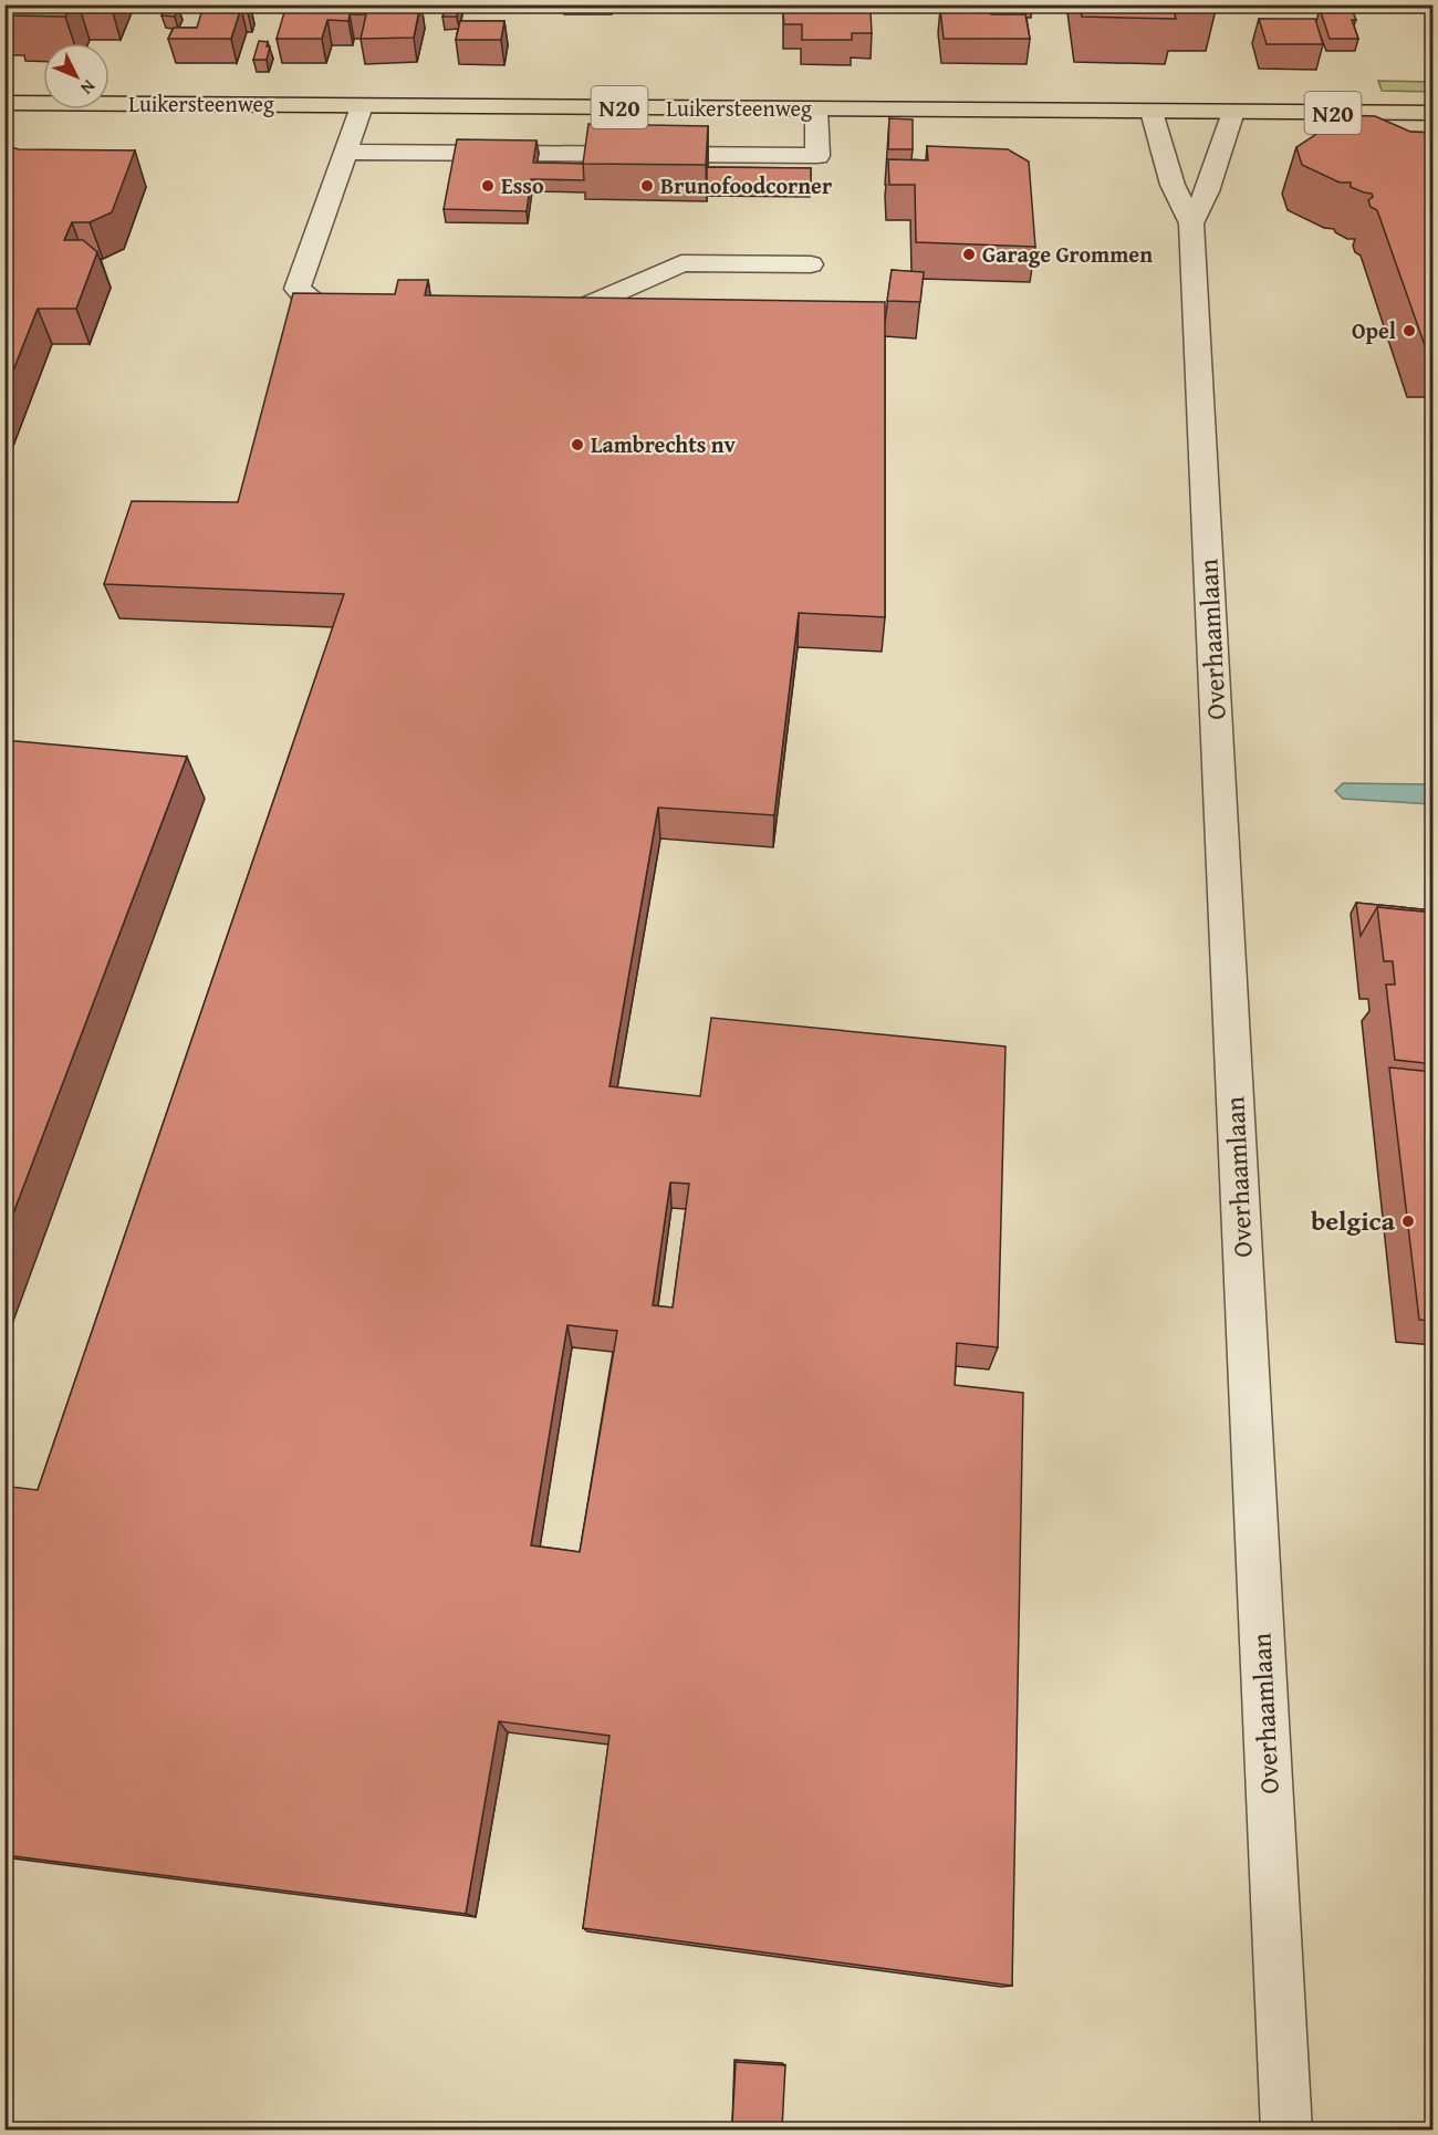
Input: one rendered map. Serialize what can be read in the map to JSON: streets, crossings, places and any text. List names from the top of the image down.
{
  "streets": {
    "main road": ["Luikersteenweg", "N20"],
    "street": ["Overhaamlaan"]
  },
  "crossings": [
    ["Luikersteenweg", "Overhaamlaan"]
  ],
  "places": [
    "Esso",
    "Brunofoodcorner",
    "Garage Grommen",
    "Opel",
    "Lambrechts nv",
    "belgica"
  ],
  "north": "bottom right"
}
